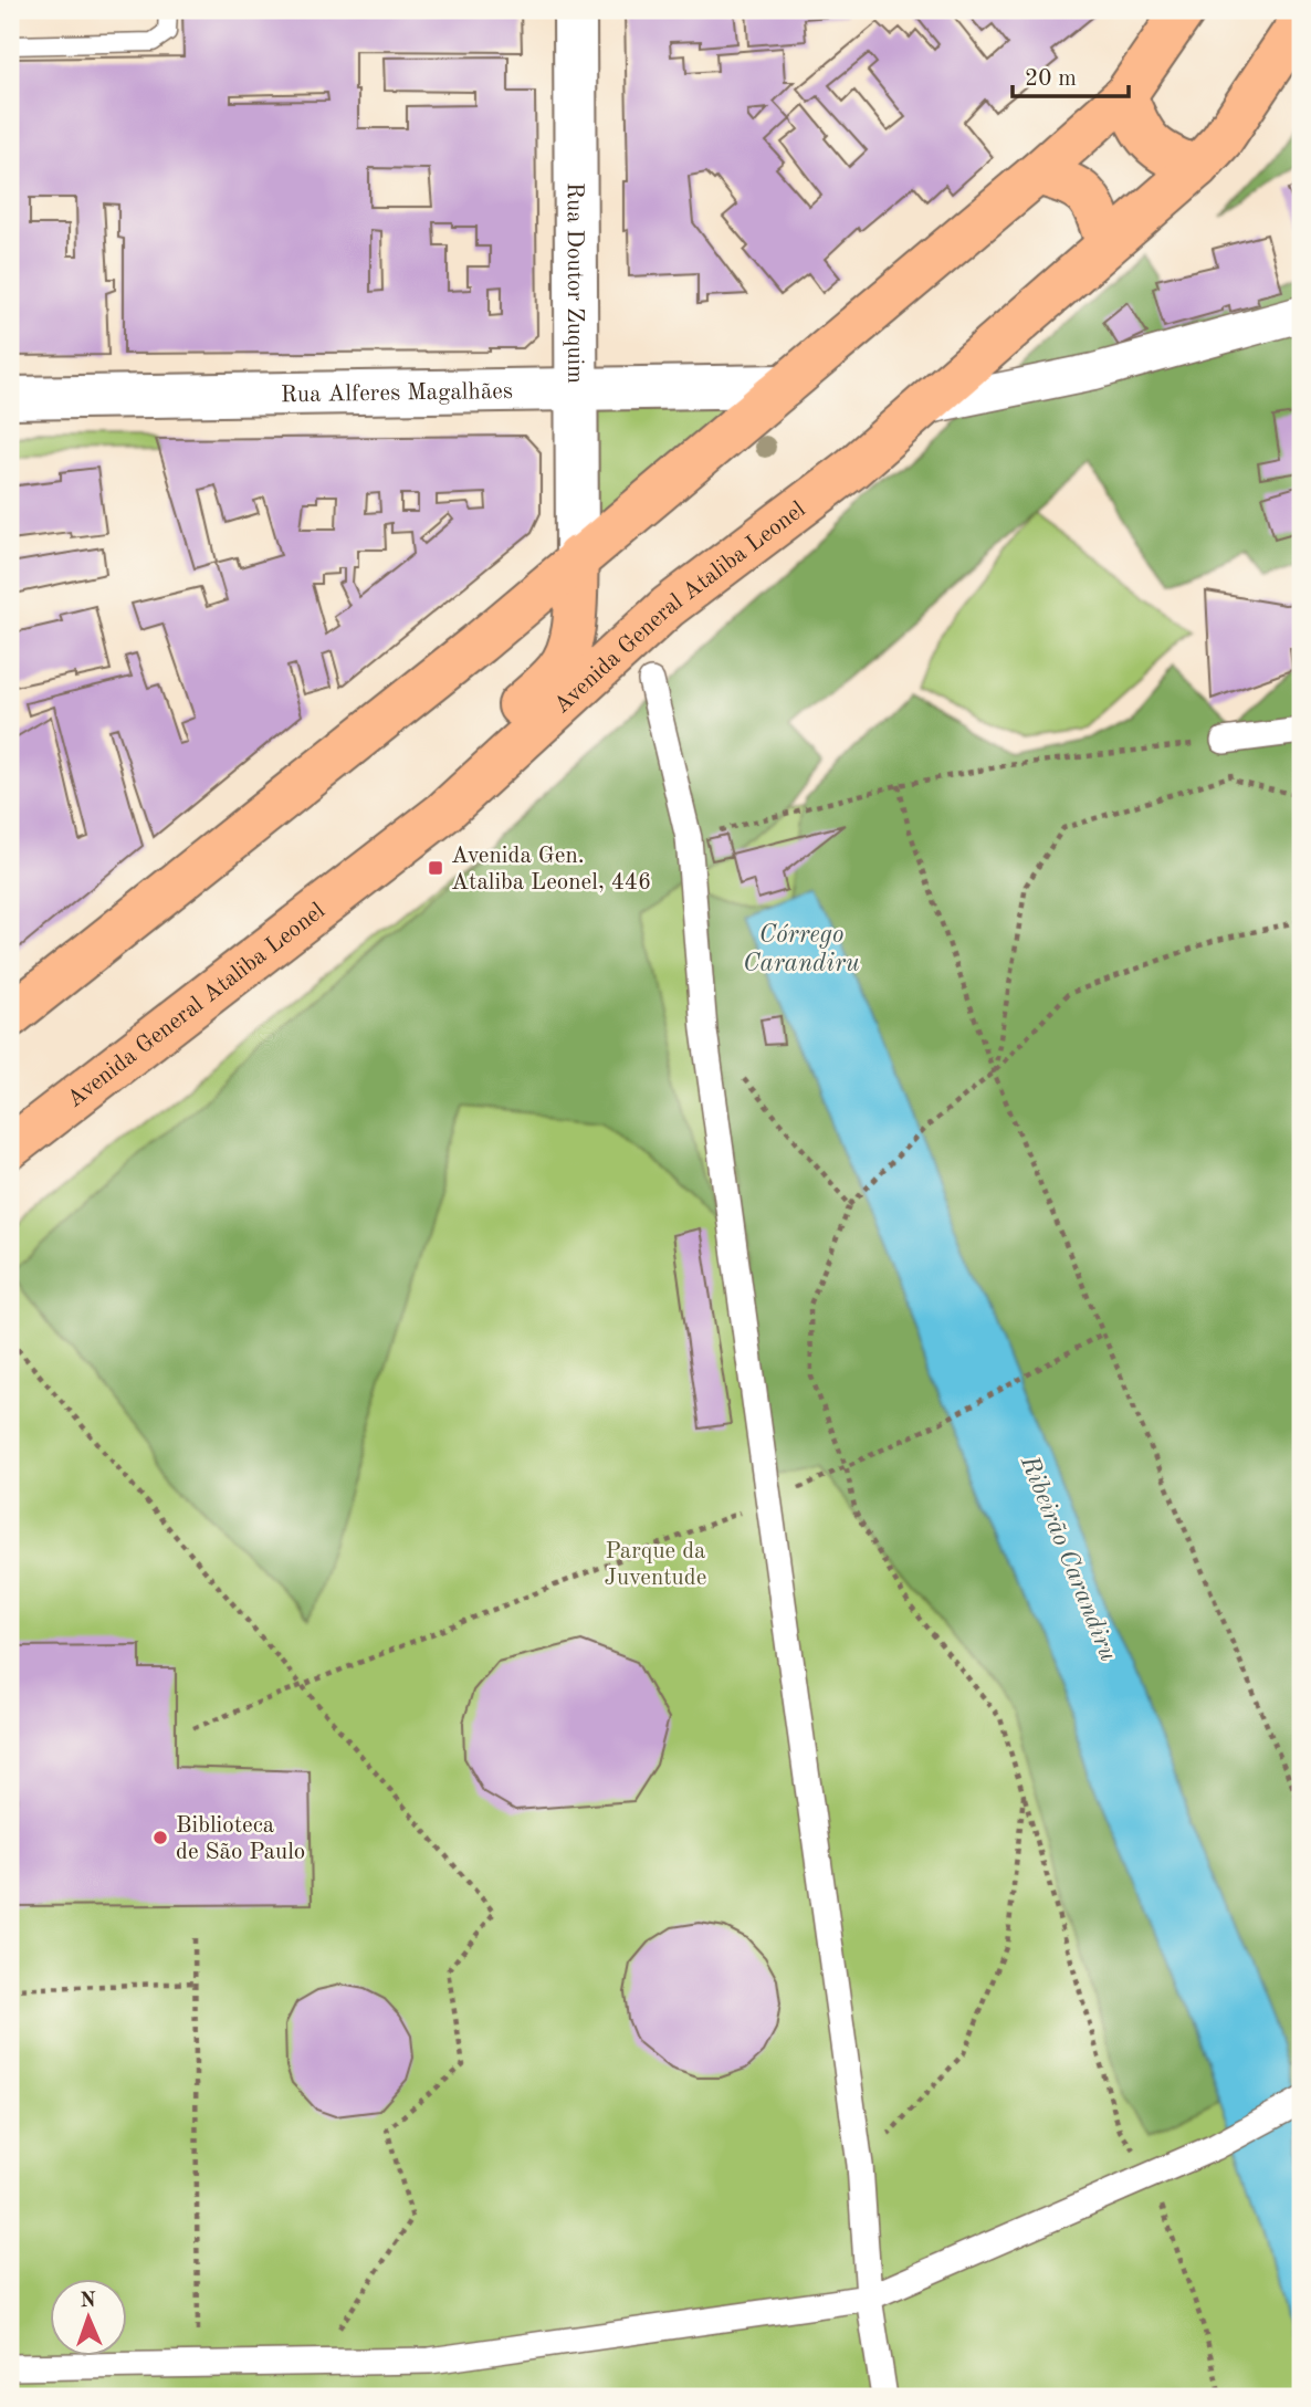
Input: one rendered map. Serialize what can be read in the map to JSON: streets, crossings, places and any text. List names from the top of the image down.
{
  "streets": {
    "main road": ["Avenida General Ataliba Leonel"],
    "street": ["Rua Doutor Zuquim", "Rua Alferes Magalhães"]
  },
  "crossings": [
    ["Rua Doutor Zuquim", "Rua Alferes Magalhães"]
  ],
  "water": ["Córrego Carandiru", "Ribeirão Carandiru"],
  "parks": ["Parque da Juventude"],
  "places": {
    "transit": ["Avenida Gen. Ataliba Leonel, 446"],
    "other": ["Biblioteca de São Paulo"]
  },
  "scale_bar": "20 m",
  "north": "top"
}
